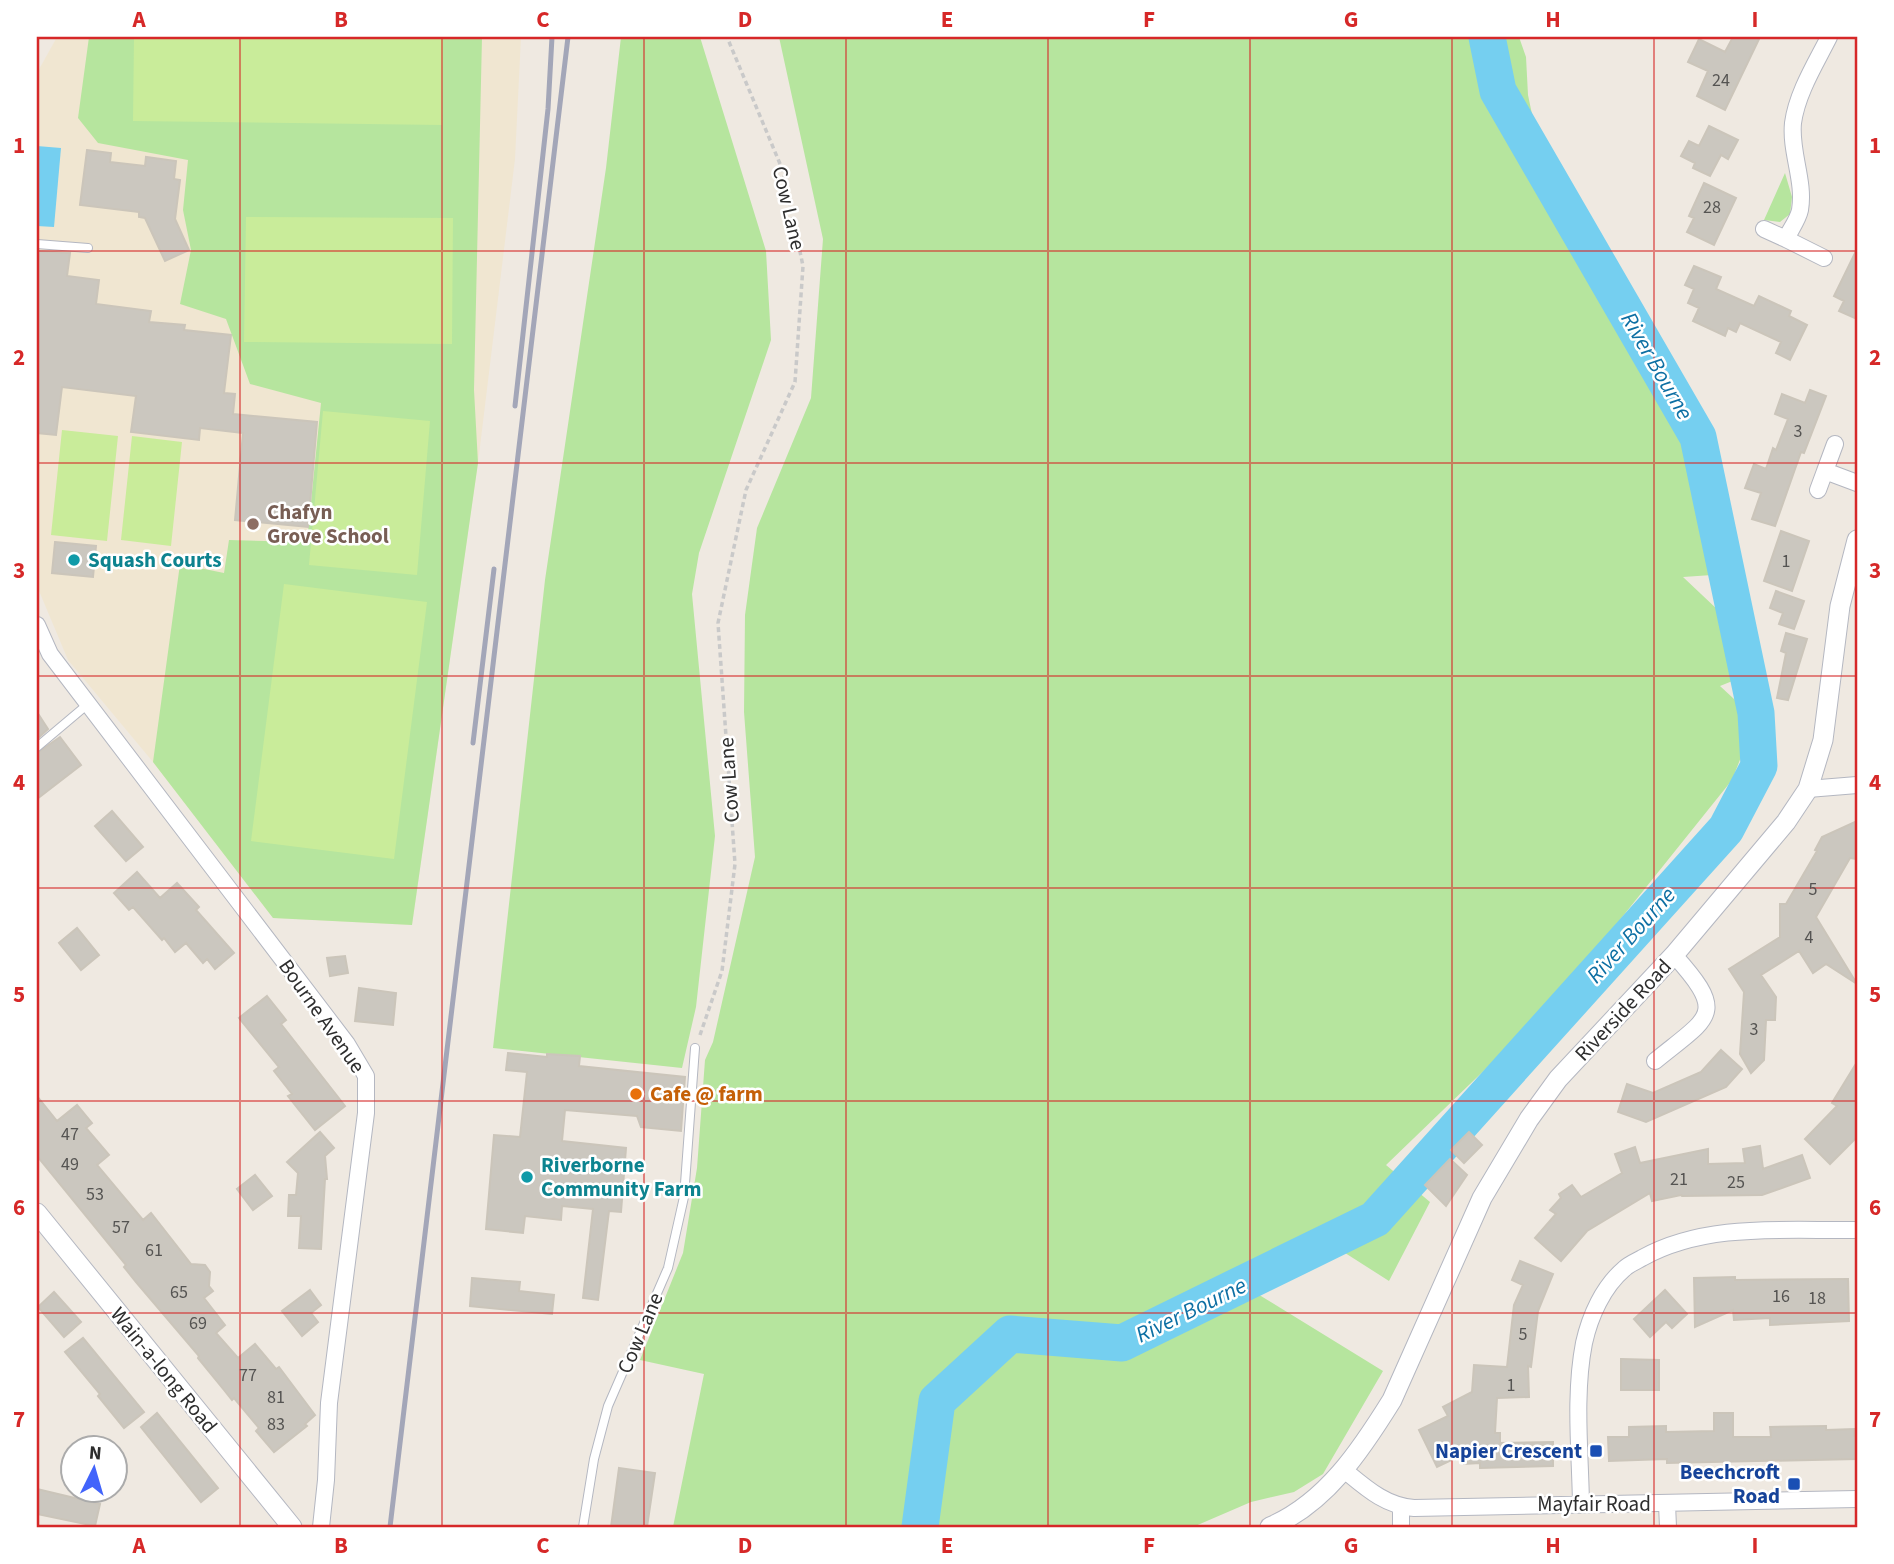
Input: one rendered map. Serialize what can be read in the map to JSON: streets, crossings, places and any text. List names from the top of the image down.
{
  "streets": {
    "street": [
      "Riverside Road",
      "Bourne Avenue",
      "Wain-a-long Road",
      "Mayfair Road"
    ],
    "lane": ["Cow Lane"]
  },
  "water": ["River Bourne"],
  "places": {
    "other": [
      "Chafyn Grove School",
      "Squash Courts",
      "Cafe @ farm",
      "Riverborne Community Farm"
    ],
    "transit": ["Napier Crescent", "Beechcroft Road"]
  },
  "house_numbers": [
    "24",
    "28",
    "3",
    "1",
    "5",
    "4",
    "3",
    "47",
    "49",
    "21",
    "25",
    "53",
    "57",
    "61",
    "65",
    "16",
    "18",
    "69",
    "5",
    "77",
    "1",
    "81",
    "83"
  ],
  "north": "top",
  "grid": {
    "columns": [
      "A",
      "B",
      "C",
      "D",
      "E",
      "F",
      "G",
      "H",
      "I"
    ],
    "rows": [
      "1",
      "2",
      "3",
      "4",
      "5",
      "6",
      "7"
    ]
  }
}
